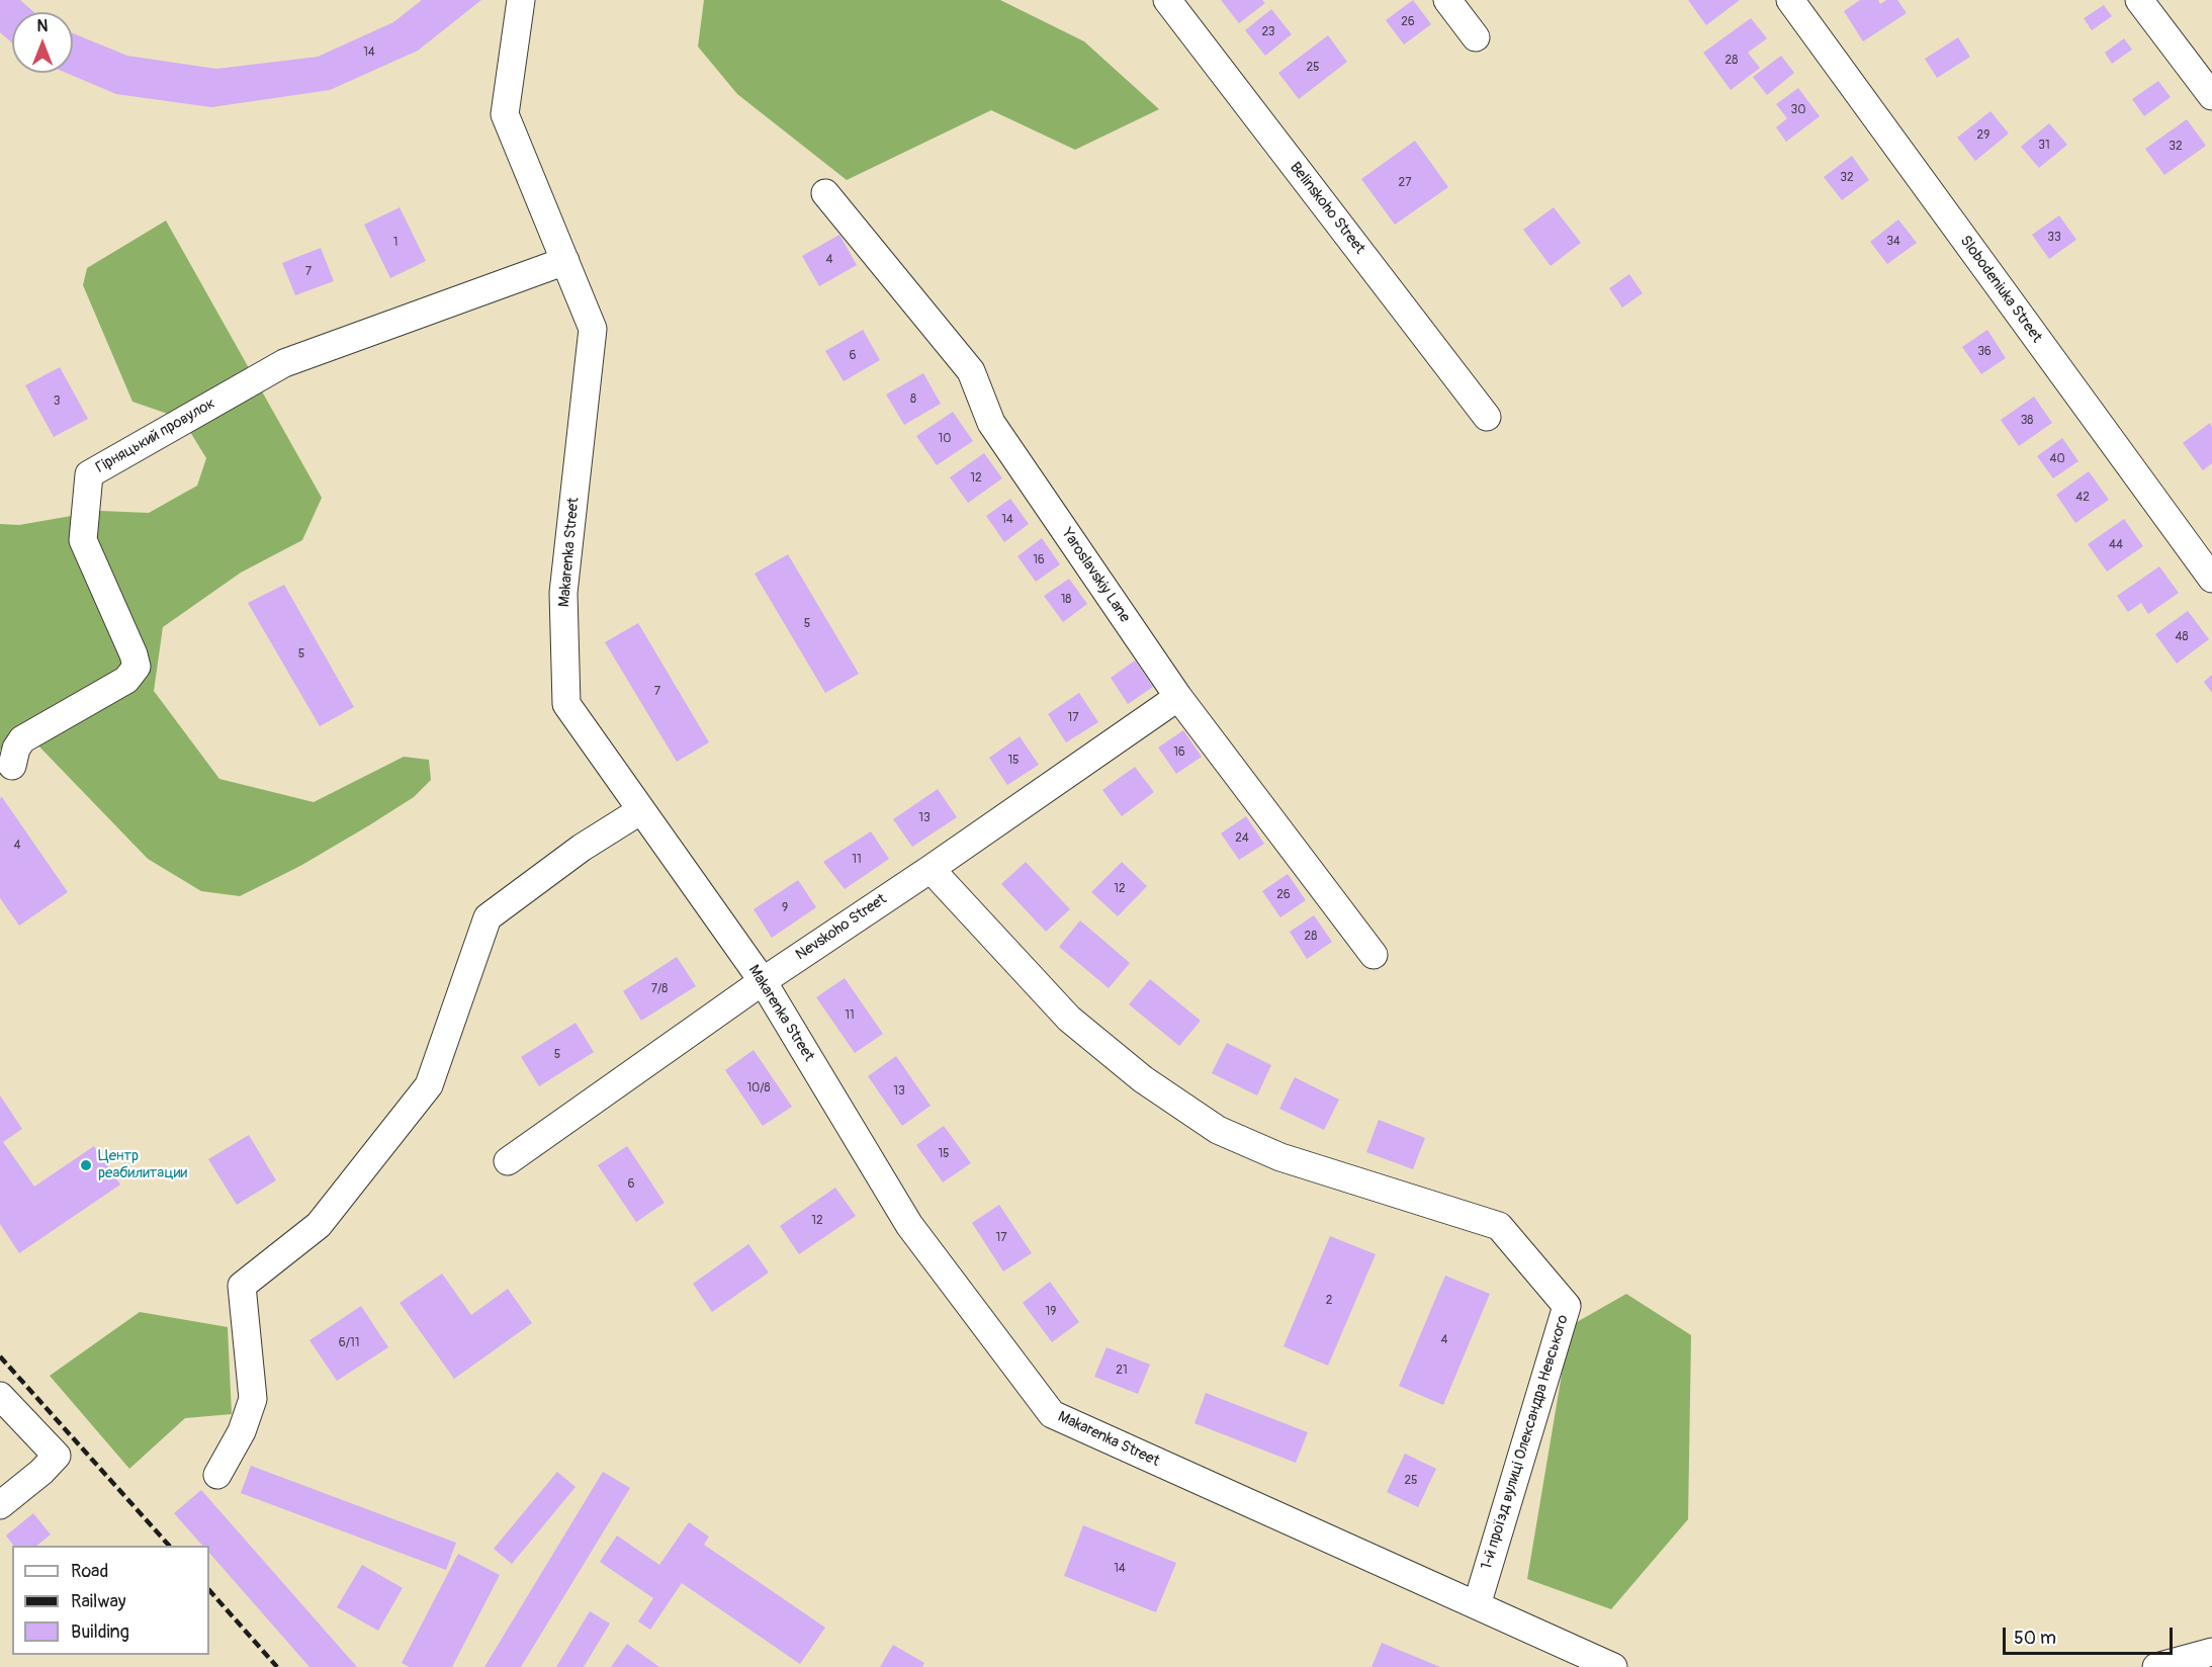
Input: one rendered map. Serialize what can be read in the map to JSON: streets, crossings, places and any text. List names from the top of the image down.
{
  "streets": {
    "street": [
      "Belinskoho Street",
      "Slobodeniuka Street",
      "Гірняцький провулок",
      "Makarenka Street",
      "Yaroslavskiy Lane",
      "Nevskoho Street",
      "1-й проїзд вулиці Олександра Невського"
    ]
  },
  "crossings": [
    ["Гірняцький провулок", "Makarenka Street"],
    ["Makarenka Street", "Nevskoho Street"],
    ["Makarenka Street", "1-й проїзд вулиці Олександра Невського"],
    ["Yaroslavskiy Lane", "Nevskoho Street"],
    ["Nevskoho Street", "1-й проїзд вулиці Олександра Невського"]
  ],
  "places": ["Центр реабилитации"],
  "house_numbers": [
    "26",
    "23",
    "14",
    "28",
    "25",
    "30",
    "29",
    "31",
    "32",
    "32",
    "27",
    "33",
    "34",
    "1",
    "4",
    "7",
    "36",
    "6",
    "8",
    "3",
    "38",
    "10",
    "40",
    "12",
    "42",
    "14",
    "44",
    "16",
    "18",
    "5",
    "48",
    "5",
    "7",
    "17",
    "16",
    "15",
    "13",
    "24",
    "4",
    "11",
    "12",
    "26",
    "9",
    "28",
    "7/8",
    "11",
    "5",
    "10/8",
    "13",
    "15",
    "6",
    "12",
    "17",
    "2",
    "19",
    "4",
    "6/11",
    "21",
    "25",
    "14"
  ],
  "legend": ["Road", "Railway", "Building"],
  "scale_bar": "50 m",
  "north": "top"
}
